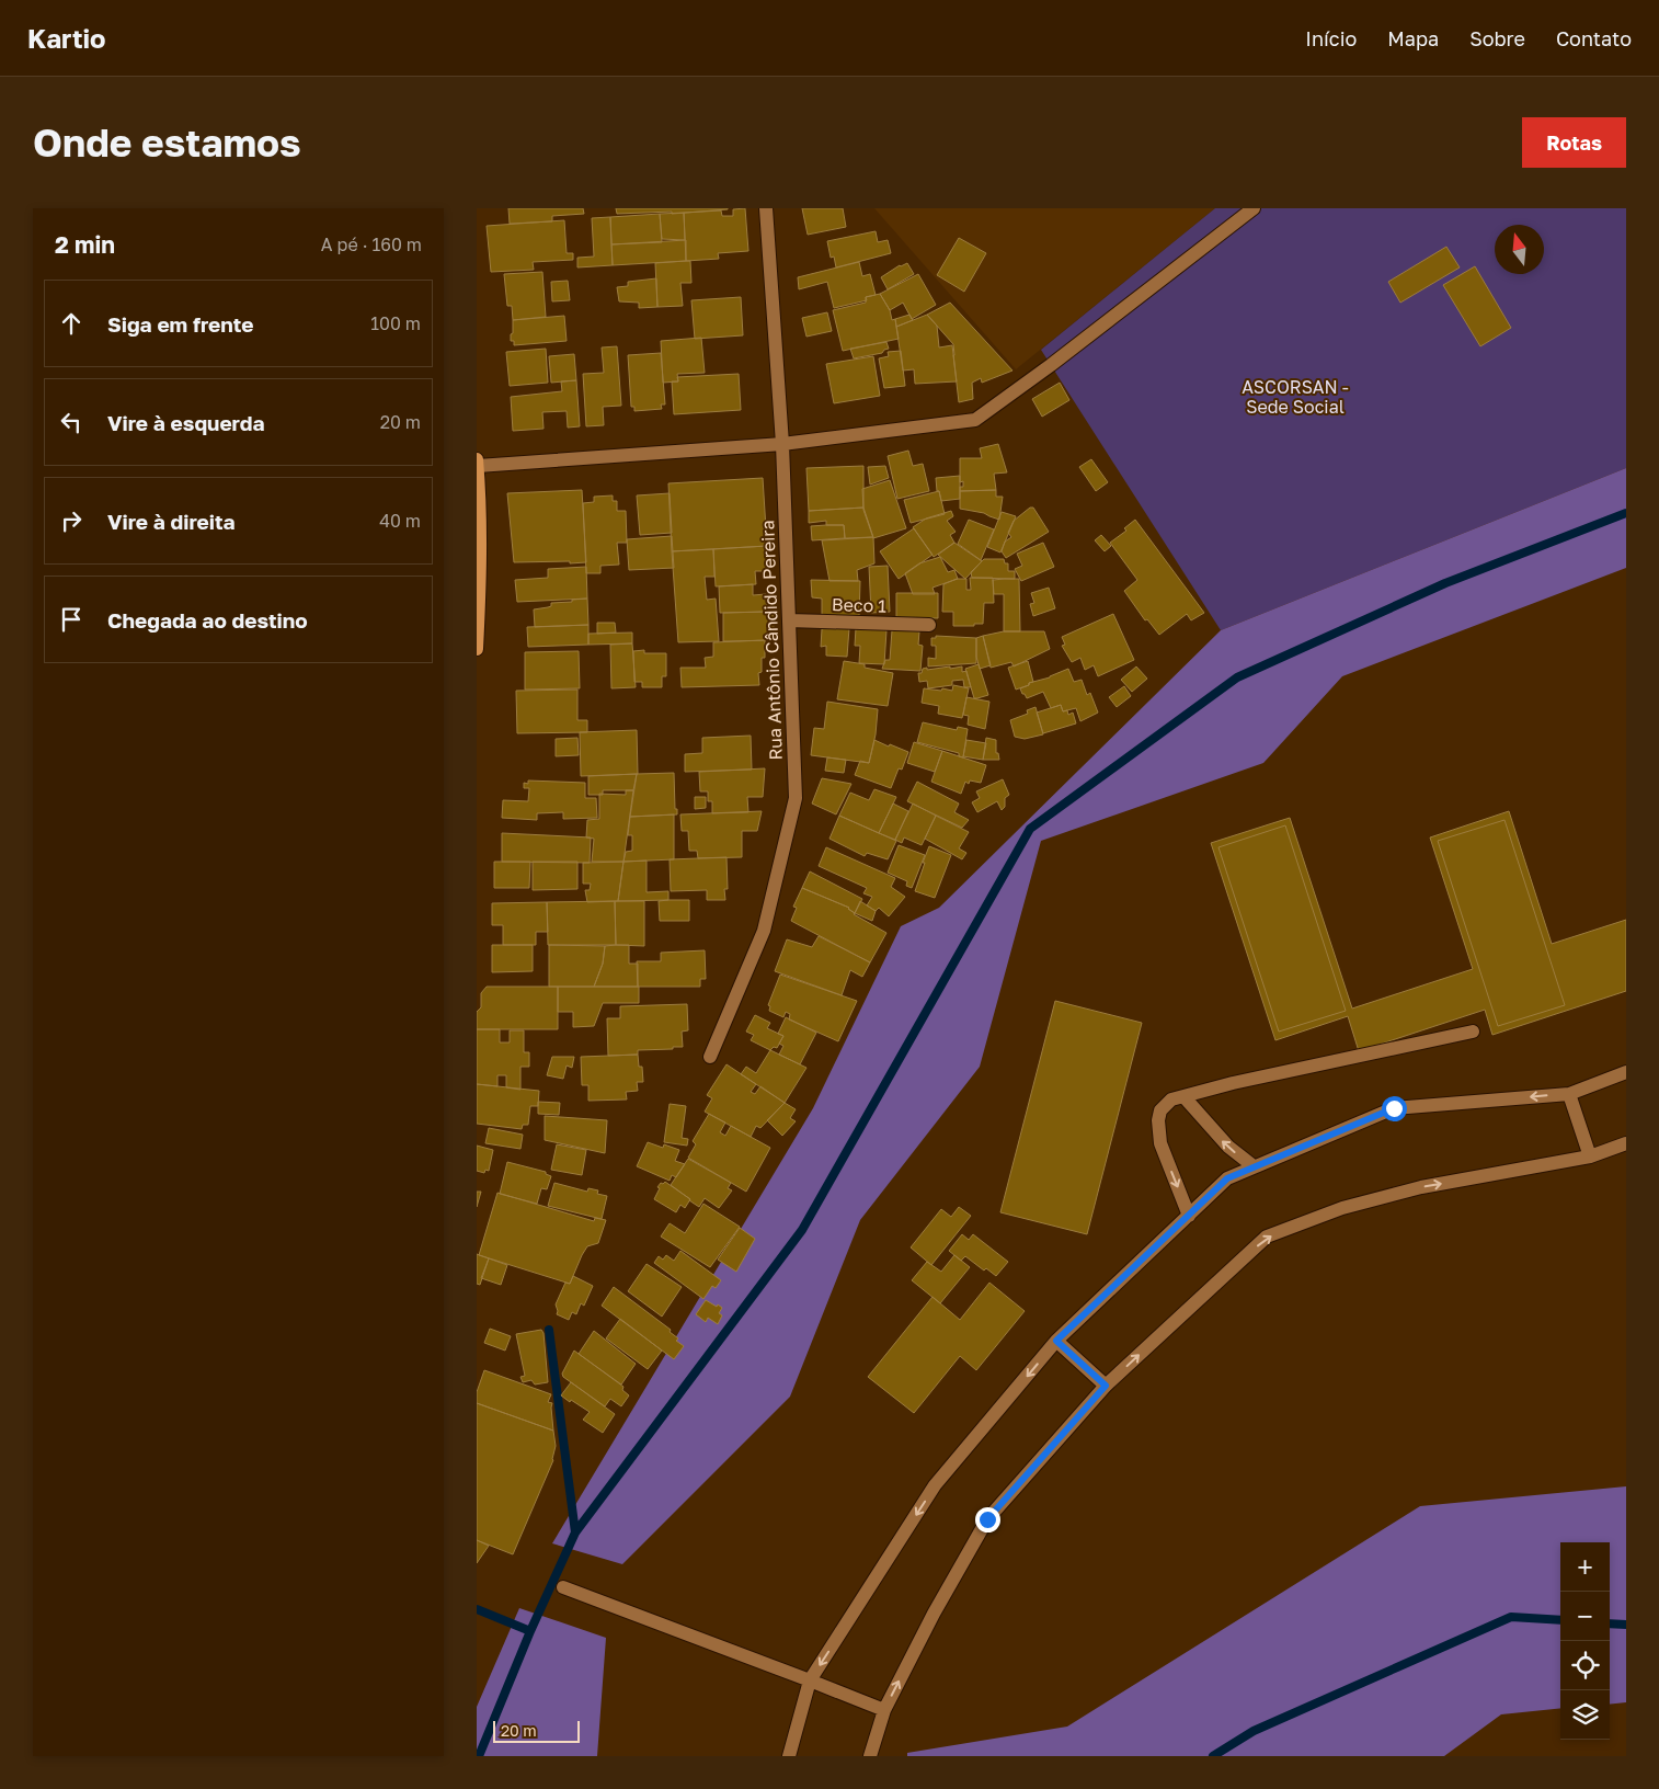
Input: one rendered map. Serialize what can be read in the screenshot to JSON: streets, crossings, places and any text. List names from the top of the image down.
{
  "streets": {
    "street": ["Beco 1", "Rua Antônio Cândido Pereira"]
  },
  "crossings": [
    ["Beco 1", "Rua Antônio Cândido Pereira"]
  ],
  "parks": ["ASCORSAN - Sede Social"],
  "scale_bar": "20 m",
  "north": "top",
  "page": {
    "header": "Kartio",
    "nav": [
      "Início",
      "Mapa",
      "Sobre",
      "Contato"
    ],
    "buttons": "Rotas",
    "title": "Onde estamos",
    "heading": ["2 min", "A pé · 160 m"],
    "list": [
      ["Siga em frente", "100 m"],
      ["Vire à esquerda", "20 m"],
      ["Vire à direita", "40 m"],
      "Chegada ao destino"
    ],
    "map_buttons": ["+", "−"],
    "scale": "20 m"
  }
}
